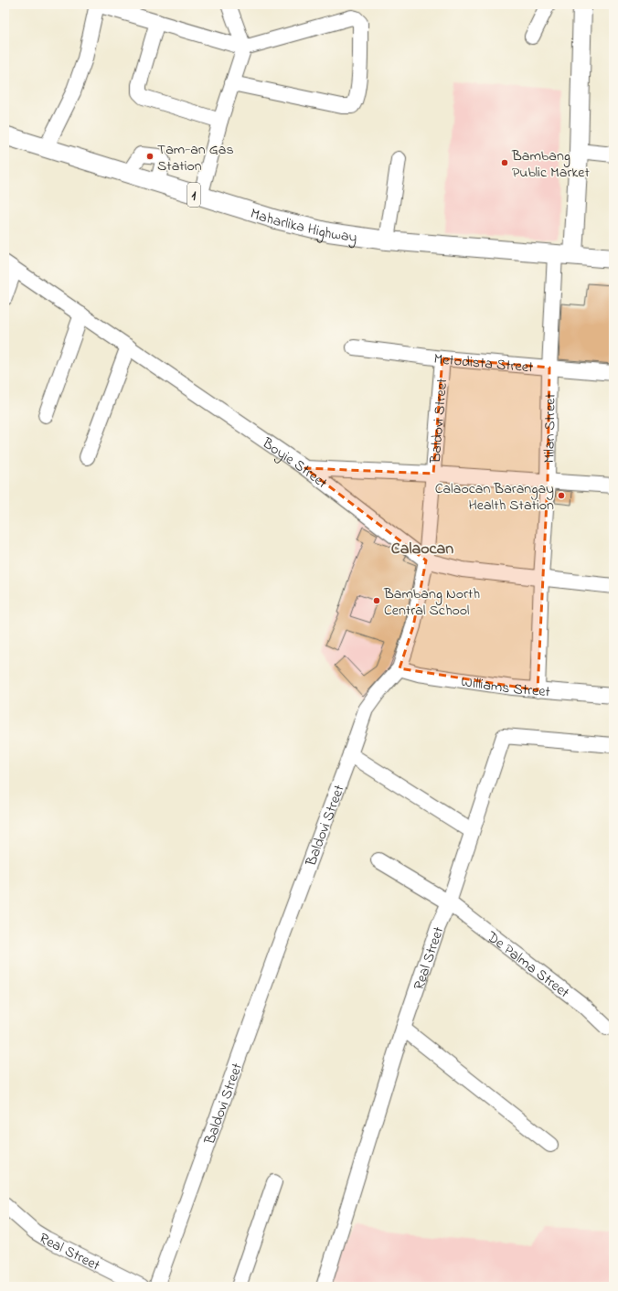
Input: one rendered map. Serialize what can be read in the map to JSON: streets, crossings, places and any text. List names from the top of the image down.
{
  "streets": {
    "main road": ["1", "Maharlika Highway"],
    "street": [
      "Metodista Street",
      "Baldovi Street",
      "Milan Street",
      "Boyie Street",
      "Williams Street",
      "Real Street",
      "De Palma Street"
    ]
  },
  "crossings": [
    ["Maharlika Highway", "Milan Street"],
    ["Metodista Street", "Baldovi Street"],
    ["Metodista Street", "Milan Street"],
    ["Baldovi Street", "Boyie Street"],
    ["Baldovi Street", "Williams Street"],
    ["Milan Street", "Boyie Street"],
    ["Milan Street", "Williams Street"],
    ["Real Street", "De Palma Street"]
  ],
  "districts": ["Calaocan"],
  "places": [
    "Tam-an Gas Station",
    "Bambang Public Market",
    "Calaocan Barangay Health Station",
    "Bambang North Central School"
  ]
}
